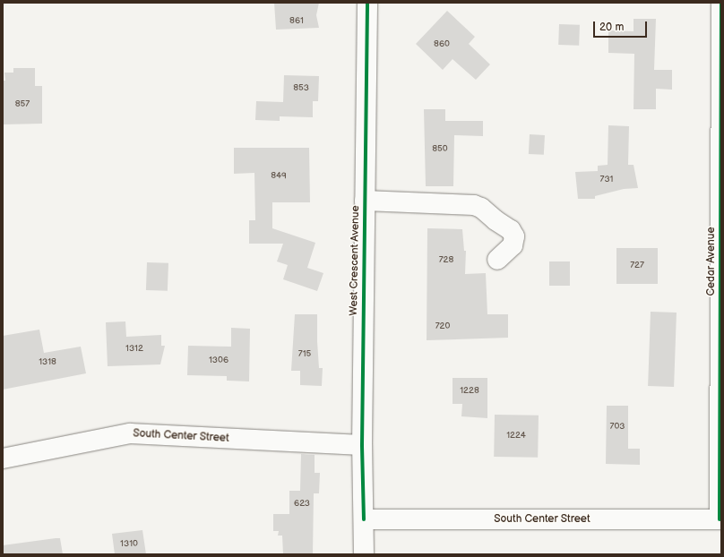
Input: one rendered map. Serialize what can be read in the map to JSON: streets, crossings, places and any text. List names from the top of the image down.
{
  "streets": {
    "street": ["West Crescent Avenue", "Cedar Avenue", "South Center Street"]
  },
  "crossings": [
    ["West Crescent Avenue", "South Center Street"],
    ["Cedar Avenue", "South Center Street"]
  ],
  "house_numbers": [
    "861",
    "860",
    "853",
    "857",
    "850",
    "849",
    "731",
    "728",
    "727",
    "720",
    "1312",
    "715",
    "1306",
    "1318",
    "1228",
    "703",
    "1224",
    "623",
    "1310"
  ],
  "scale_bar": "20 m"
}
